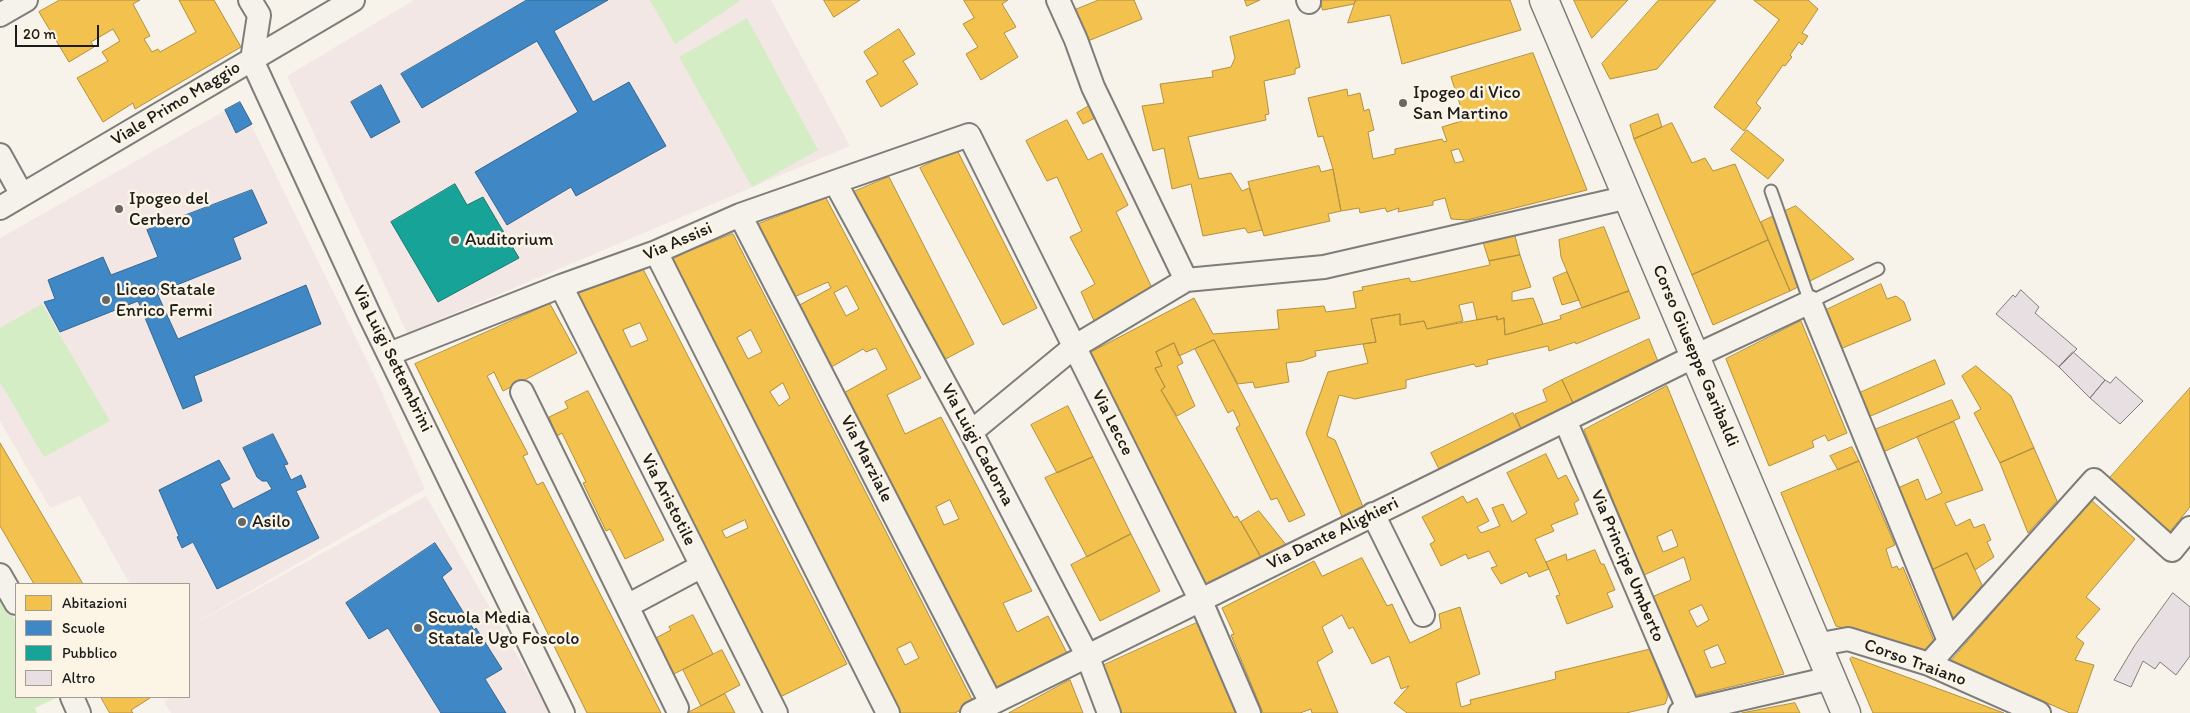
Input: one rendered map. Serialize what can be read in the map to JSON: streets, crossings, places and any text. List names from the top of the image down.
{
  "streets": {
    "street": [
      "Viale Primo Maggio",
      "Via Assisi",
      "Corso Giuseppe Garibaldi",
      "Via Luigi Settembrini",
      "Via Lecce",
      "Via Luigi Cadorna",
      "Via Marziale",
      "Via Aristotile",
      "Via Dante Alighieri",
      "Via Principe Umberto",
      "Corso Traiano"
    ]
  },
  "crossings": [
    ["Viale Primo Maggio", "Via Luigi Settembrini"],
    ["Via Assisi", "Via Luigi Settembrini"],
    ["Via Assisi", "Via Lecce"],
    ["Via Assisi", "Via Luigi Cadorna"],
    ["Via Assisi", "Via Marziale"],
    ["Via Assisi", "Via Aristotile"],
    ["Corso Giuseppe Garibaldi", "Via Dante Alighieri"],
    ["Corso Giuseppe Garibaldi", "Corso Traiano"],
    ["Via Lecce", "Via Dante Alighieri"],
    ["Via Luigi Cadorna", "Via Dante Alighieri"],
    ["Via Marziale", "Via Dante Alighieri"],
    ["Via Dante Alighieri", "Via Principe Umberto"]
  ],
  "places": [
    "Ipogeo di Vico San Martino",
    "Ipogeo del Cerbero",
    "Auditorium",
    "Liceo Statale Enrico Fermi",
    "Asilo",
    "Scuola Media Statale Ugo Foscolo"
  ],
  "legend": [
    "Abitazioni",
    "Scuole",
    "Pubblico",
    "Altro"
  ],
  "scale_bar": "20 m"
}
